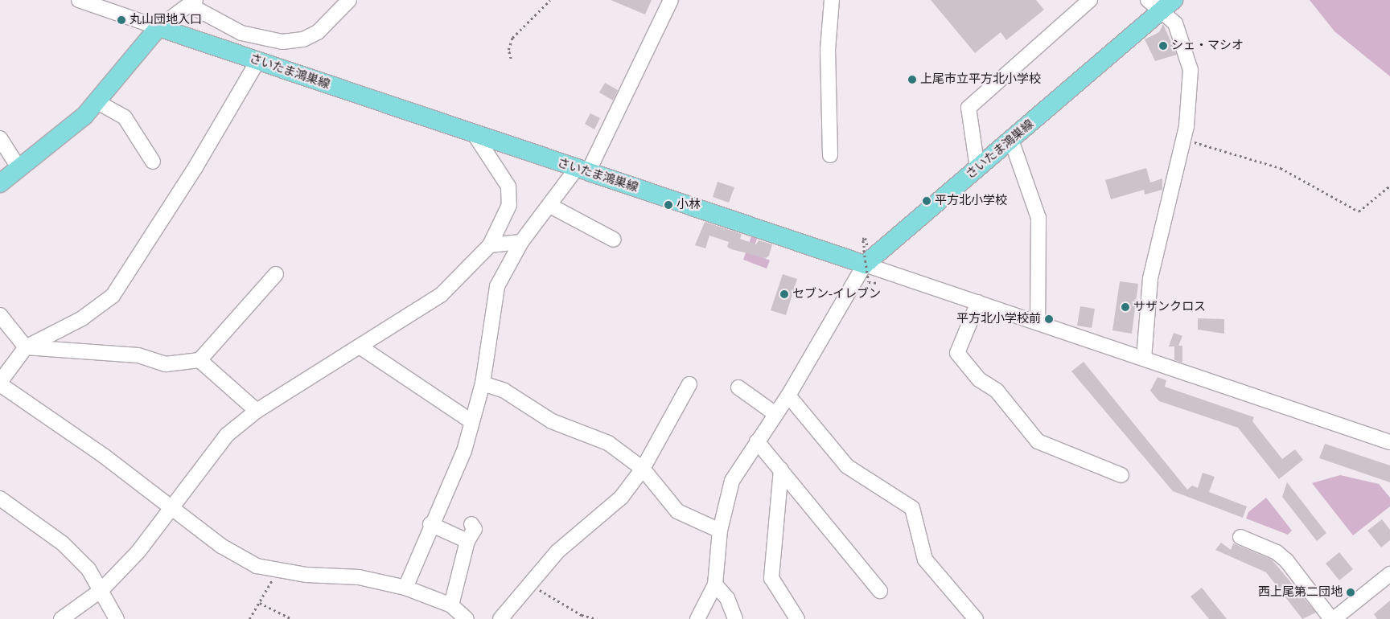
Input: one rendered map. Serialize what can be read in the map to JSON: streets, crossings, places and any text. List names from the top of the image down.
{
  "streets": {
    "main road": ["さいたま鴻巣線"]
  },
  "places": [
    "丸山団地入口",
    "シェ・マシオ",
    "上尾市立平方北小学校",
    "平方北小学校",
    "小林",
    "セブン-イレブン",
    "サザンクロス",
    "平方北小学校前",
    "西上尾第二団地"
  ]
}
